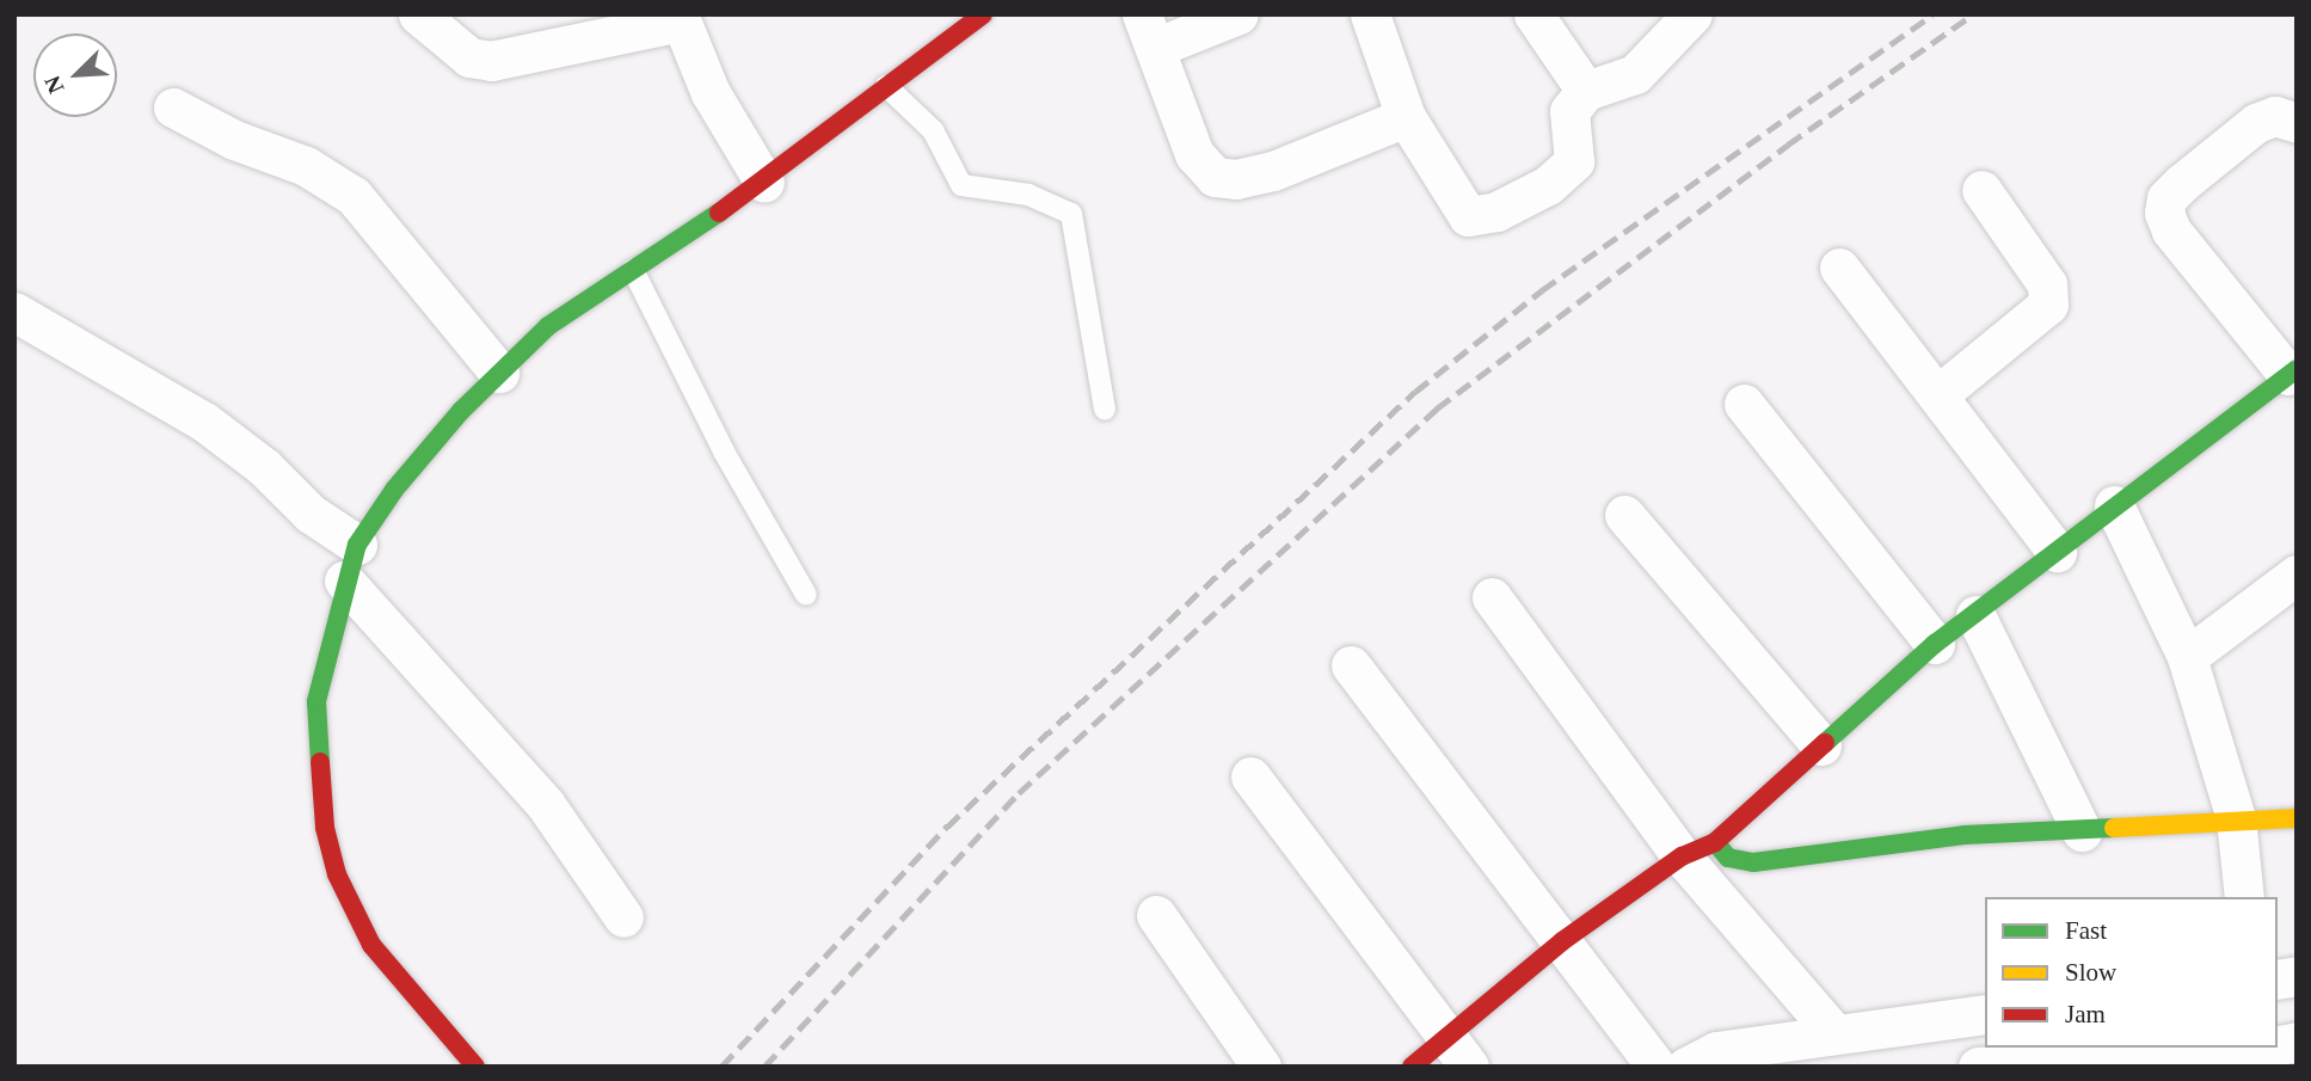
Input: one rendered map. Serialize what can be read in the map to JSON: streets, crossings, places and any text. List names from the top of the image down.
{
  "legend": ["Fast", "Slow", "Jam"],
  "north": "bottom left"
}
